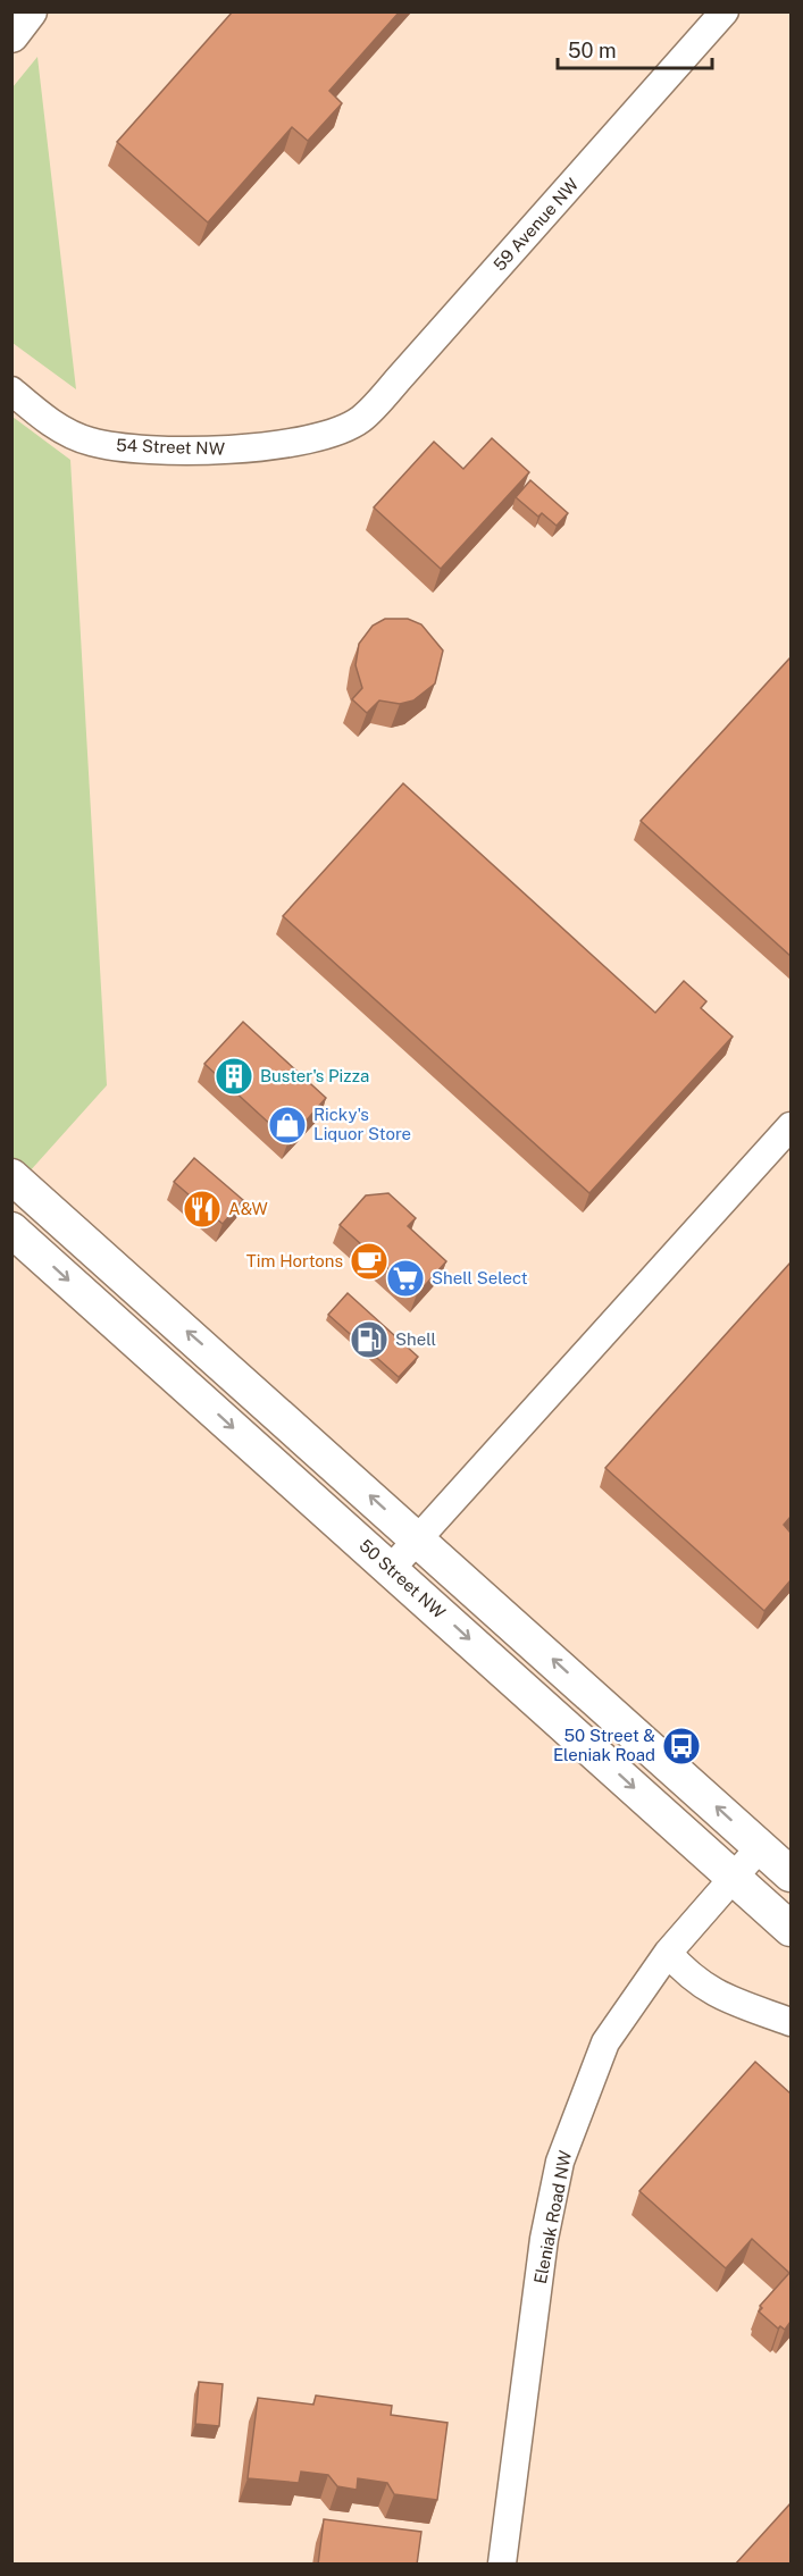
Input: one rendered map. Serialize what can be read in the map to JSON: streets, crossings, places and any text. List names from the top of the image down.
{
  "streets": {
    "main road": ["50 Street NW"],
    "street": ["59 Avenue NW", "54 Street NW", "Eleniak Road NW"]
  },
  "crossings": [
    ["59 Avenue NW", "54 Street NW"],
    ["50 Street NW", "Eleniak Road NW"]
  ],
  "places": {
    "building": ["Buster's Pizza"],
    "shop": ["Ricky's Liquor Store"],
    "restaurant": ["A&W"],
    "cafe": ["Tim Hortons"],
    "supermarket": ["Shell Select"],
    "fuel station": ["Shell"],
    "bus stop": ["50 Street & Eleniak Road"]
  },
  "scale_bar": "50 m"
}
